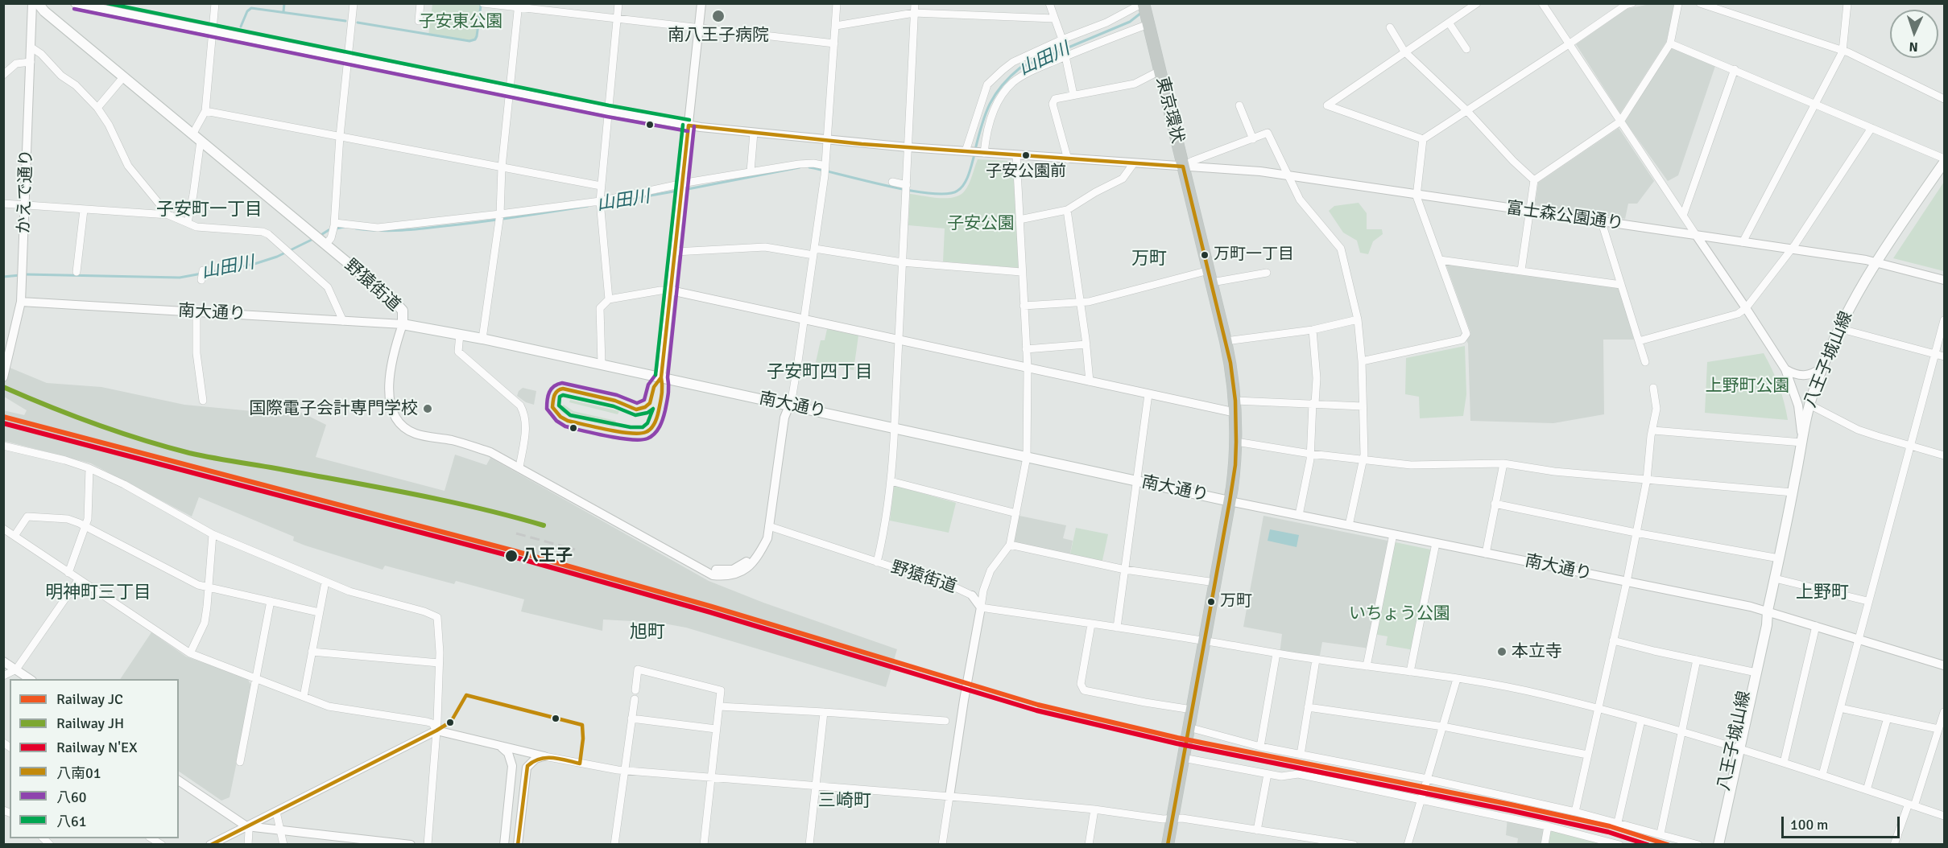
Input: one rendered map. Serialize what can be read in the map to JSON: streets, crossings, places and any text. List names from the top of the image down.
{
  "streets": {
    "highway": ["東京環状"],
    "main road": ["野猿街道", "南大通り", "八王子城山線"],
    "street": ["かえで通り", "富士森公園通り"]
  },
  "crossings": [
    ["東京環状", "富士森公園通り"],
    ["東京環状", "南大通り"],
    ["かえで通り", "南大通り"],
    ["富士森公園通り", "八王子城山線"],
    ["野猿街道", "南大通り"],
    ["南大通り", "八王子城山線"]
  ],
  "districts": [
    "子安町一丁目",
    "万町",
    "子安町四丁目",
    "明神町三丁目",
    "上野町",
    "旭町",
    "三崎町"
  ],
  "water": ["山田川"],
  "parks": [
    "子安東公園",
    "子安公園",
    "上野町公園",
    "いちょう公園"
  ],
  "places": [
    "南八王子病院",
    "子安公園前",
    "万町一丁目",
    "国際電子会計専門学校",
    "八王子",
    "万町",
    "本立寺"
  ],
  "lines": [
    "transit line 八61",
    "transit line 八60",
    "transit line 八南01",
    "rail line JH",
    "rail line JC",
    "rail line N'EX"
  ],
  "legend": [
    "Railway JC",
    "Railway JH",
    "Railway N'EX",
    "八南01",
    "八60",
    "八61"
  ],
  "scale_bar": "100 m",
  "north": "bottom"
}
